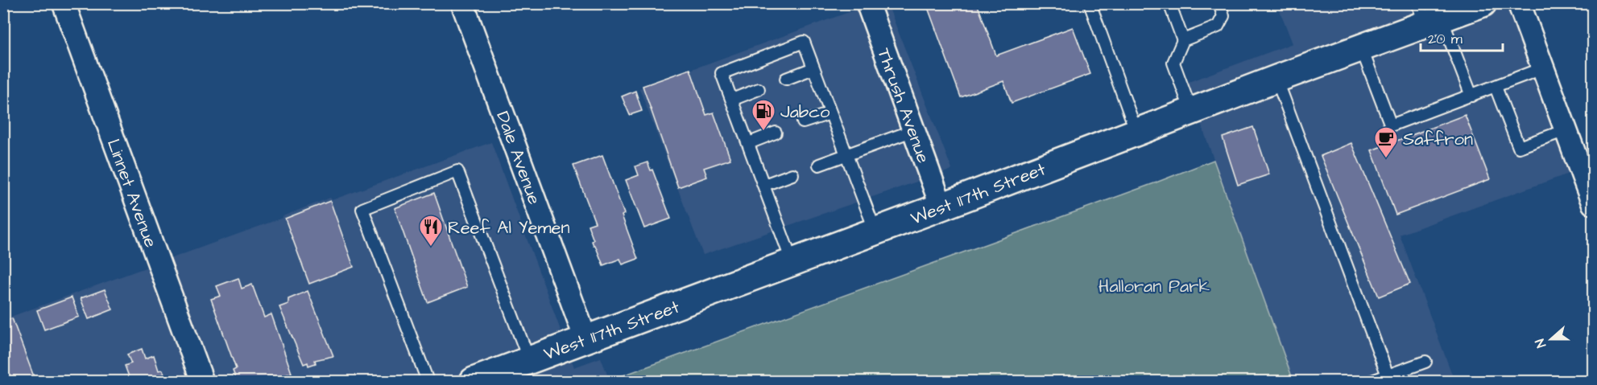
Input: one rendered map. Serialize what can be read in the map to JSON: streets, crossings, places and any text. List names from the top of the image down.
{
  "streets": {
    "main road": ["West 117th Street"],
    "street": ["Thrush Avenue", "Dale Avenue", "Linnet Avenue"]
  },
  "crossings": [
    ["Thrush Avenue", "West 117th Street"],
    ["Dale Avenue", "West 117th Street"]
  ],
  "parks": ["Halloran Park"],
  "places": {
    "fuel station": ["Jabco"],
    "cafe": ["Saffron"],
    "restaurant": ["Reef Al Yemen"]
  },
  "scale_bar": "20 m",
  "north": "left"
}
